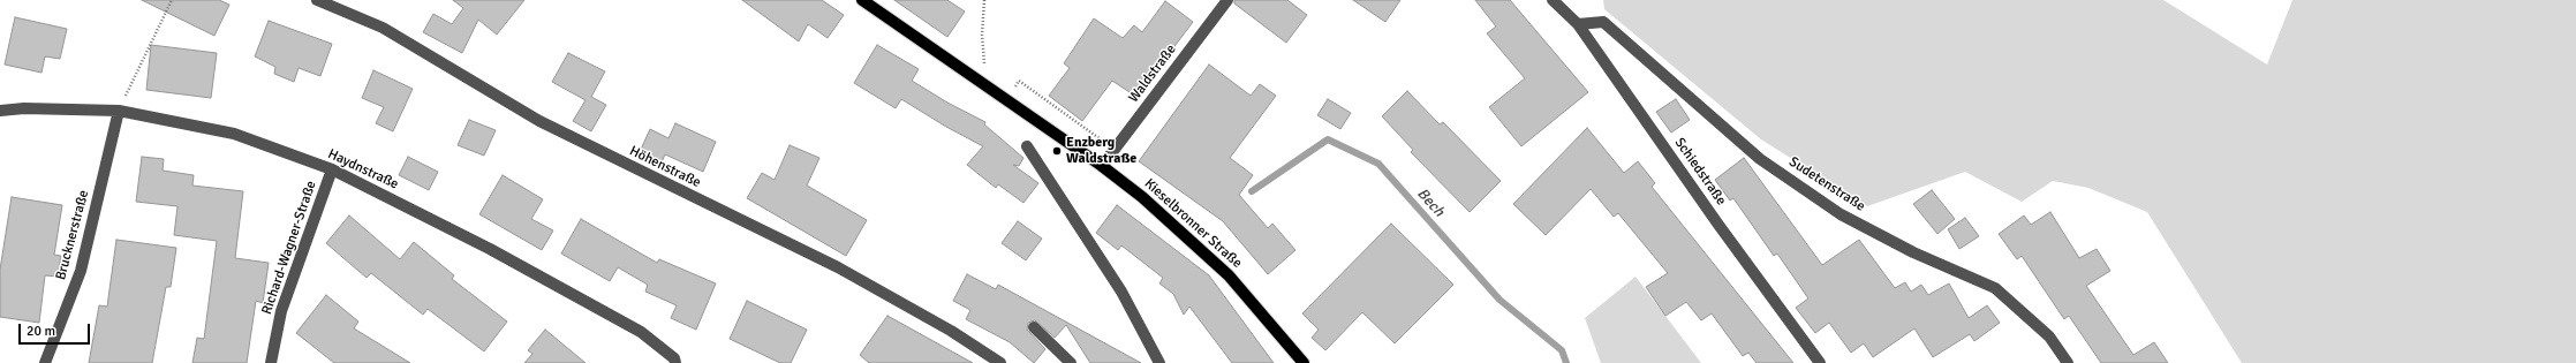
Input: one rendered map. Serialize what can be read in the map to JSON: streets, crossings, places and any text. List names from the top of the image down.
{
  "streets": {
    "main road": ["Kieselbronner Straße"],
    "street": [
      "Waldstraße",
      "Höhenstraße",
      "Haydnstraße",
      "Schiedstraße",
      "Sudetenstraße",
      "Brucknerstraße",
      "Richard-Wagner-Straße"
    ]
  },
  "crossings": [
    ["Waldstraße", "Kieselbronner Straße"],
    ["Haydnstraße", "Brucknerstraße"],
    ["Haydnstraße", "Richard-Wagner-Straße"],
    ["Schiedstraße", "Sudetenstraße"]
  ],
  "water": ["Bech"],
  "places": ["Enzberg Waldstraße"],
  "scale_bar": "20 m"
}
